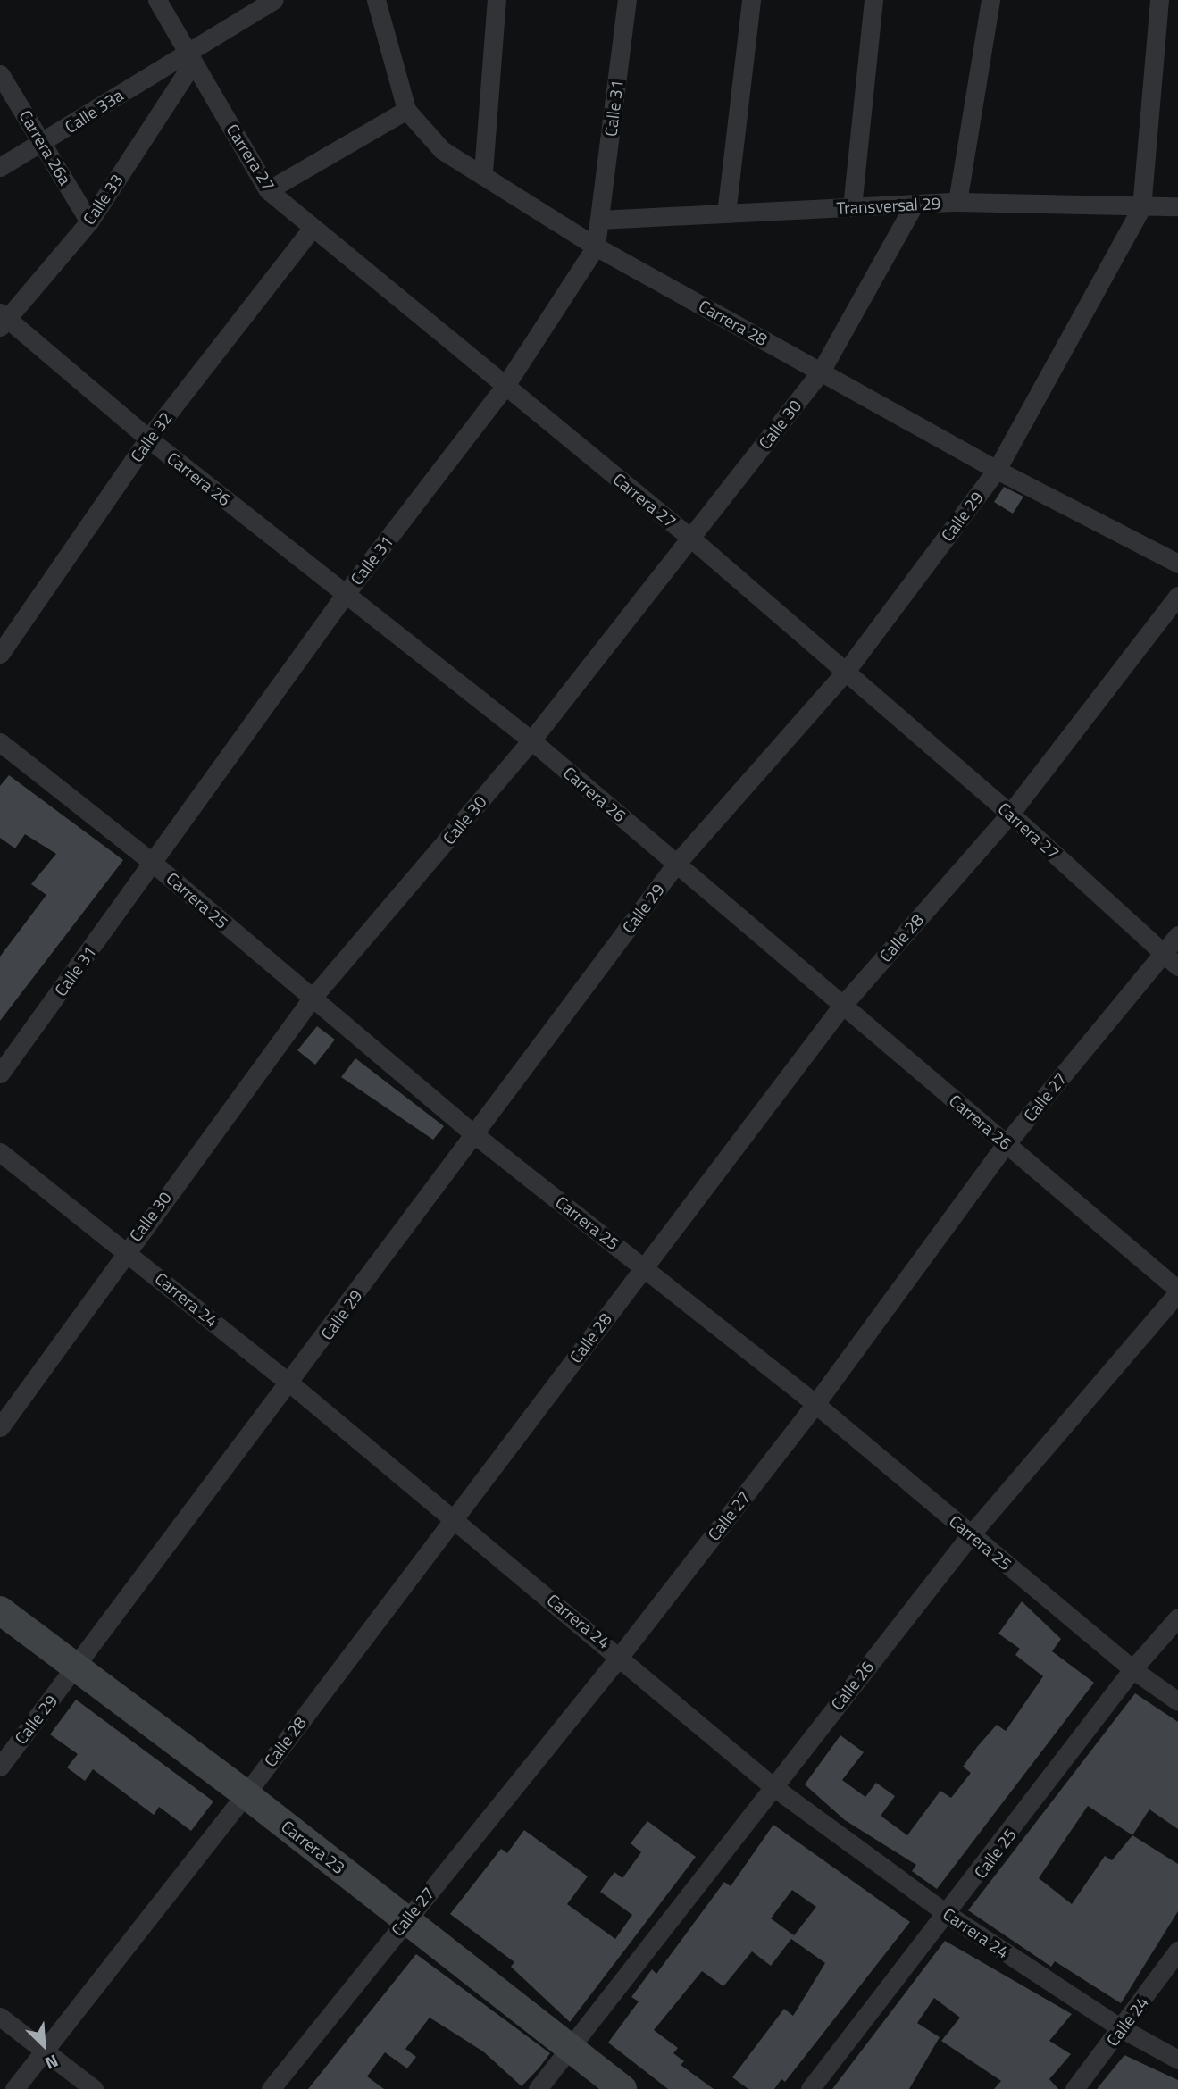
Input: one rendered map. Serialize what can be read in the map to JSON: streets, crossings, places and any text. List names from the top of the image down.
{
  "streets": {
    "street": [
      "Calle 31",
      "Calle 33a",
      "Carrera 26a",
      "Carrera 27",
      "Calle 33",
      "Transversal 29",
      "Carrera 28",
      "Calle 30",
      "Calle 32",
      "Carrera 26",
      "Calle 29",
      "Carrera 25",
      "Calle 28",
      "Calle 27",
      "Carrera 24",
      "Calle 26",
      "Carrera 23",
      "Calle 25",
      "Calle 24"
    ]
  },
  "crossings": [
    ["Calle 31", "Carrera 27"],
    ["Calle 31", "Transversal 29"],
    ["Calle 31", "Carrera 28"],
    ["Calle 31", "Carrera 26"],
    ["Calle 31", "Carrera 25"],
    ["Calle 33a", "Carrera 26a"],
    ["Calle 33a", "Carrera 27"],
    ["Calle 33a", "Calle 33"],
    ["Carrera 26a", "Calle 33"],
    ["Carrera 27", "Calle 33"],
    ["Carrera 27", "Calle 30"],
    ["Carrera 27", "Calle 32"],
    ["Carrera 27", "Calle 29"],
    ["Carrera 27", "Calle 28"],
    ["Carrera 27", "Calle 27"],
    ["Calle 33", "Carrera 26"],
    ["Transversal 29", "Calle 30"],
    ["Transversal 29", "Calle 29"],
    ["Carrera 28", "Calle 30"],
    ["Carrera 28", "Calle 29"],
    ["Calle 30", "Carrera 26"],
    ["Calle 30", "Carrera 25"],
    ["Calle 30", "Carrera 24"],
    ["Calle 32", "Carrera 26"],
    ["Carrera 26", "Calle 29"],
    ["Carrera 26", "Calle 28"],
    ["Carrera 26", "Calle 27"],
    ["Carrera 26", "Calle 26"],
    ["Calle 29", "Carrera 25"],
    ["Calle 29", "Carrera 24"],
    ["Calle 29", "Carrera 23"],
    ["Carrera 25", "Calle 28"],
    ["Carrera 25", "Calle 27"],
    ["Carrera 25", "Calle 26"],
    ["Carrera 25", "Calle 25"],
    ["Calle 28", "Carrera 24"],
    ["Calle 28", "Carrera 23"],
    ["Calle 27", "Carrera 24"],
    ["Calle 27", "Carrera 23"],
    ["Carrera 24", "Calle 26"],
    ["Carrera 24", "Calle 25"],
    ["Carrera 24", "Calle 24"],
    ["Calle 26", "Carrera 23"]
  ],
  "north": "bottom right"
}
